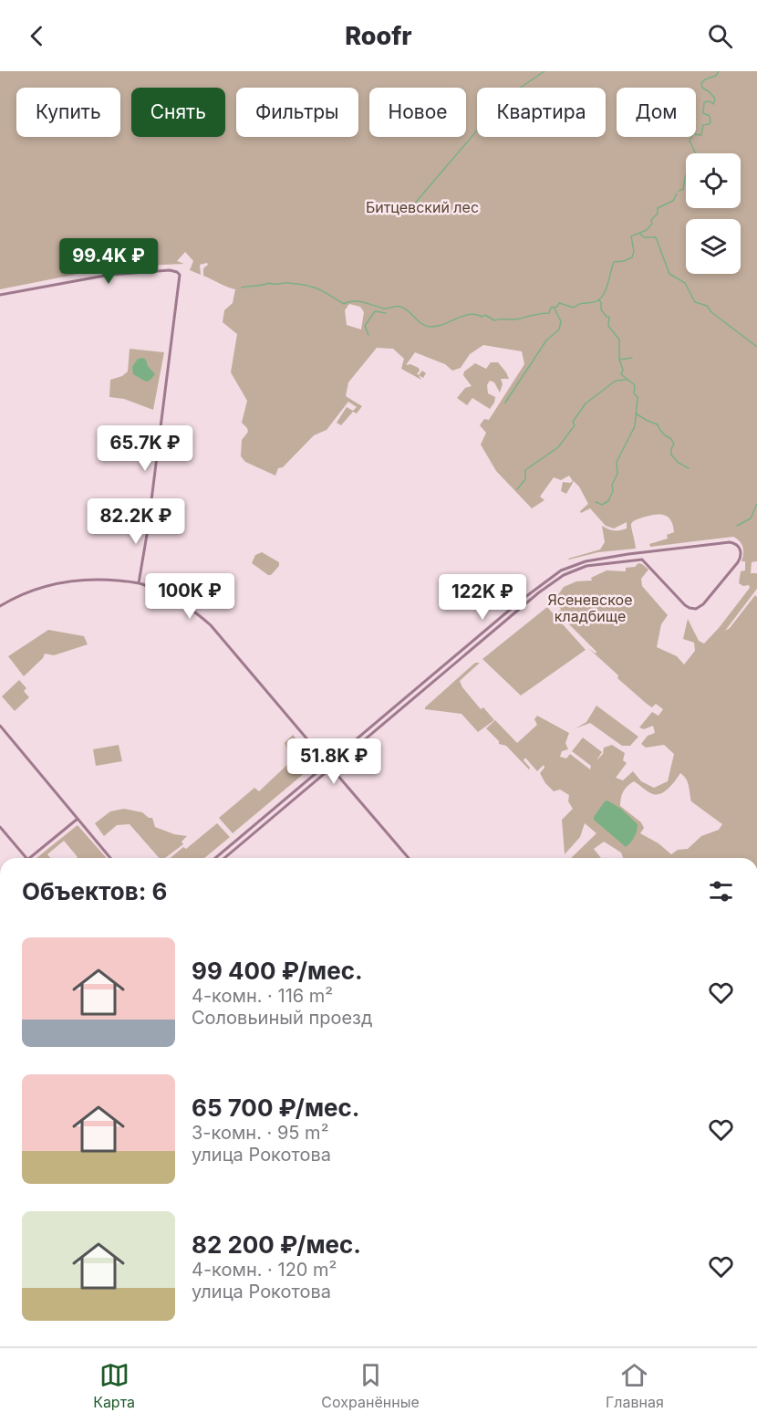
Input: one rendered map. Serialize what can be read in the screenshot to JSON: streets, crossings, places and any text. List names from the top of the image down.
{
  "parks": ["Битцевский лес", "Ясеневское кладбище"],
  "page": {
    "header": "Roofr",
    "chip": [
      "Купить",
      "Снять",
      "Фильтры",
      "Новое",
      "Квартира",
      "Дом"
    ],
    "price": [
      "99.4K ₽",
      "65.7K ₽",
      "82.2K ₽",
      "100K ₽",
      "122K ₽",
      "51.8K ₽"
    ],
    "heading": "Объектов: 6",
    "list": [
      {
        "name": "99 400 ₽/мес.",
        "note": "4-комн. · 116 m² · Соловьиный проезд"
      },
      {
        "name": "65 700 ₽/мес.",
        "note": "3-комн. · 95 m² · улица Рокотова"
      },
      {
        "name": "82 200 ₽/мес.",
        "note": "4-комн. · 120 m² · улица Рокотова"
      }
    ],
    "tabs": ["Карта", "Сохранённые", "Главная"]
  }
}
